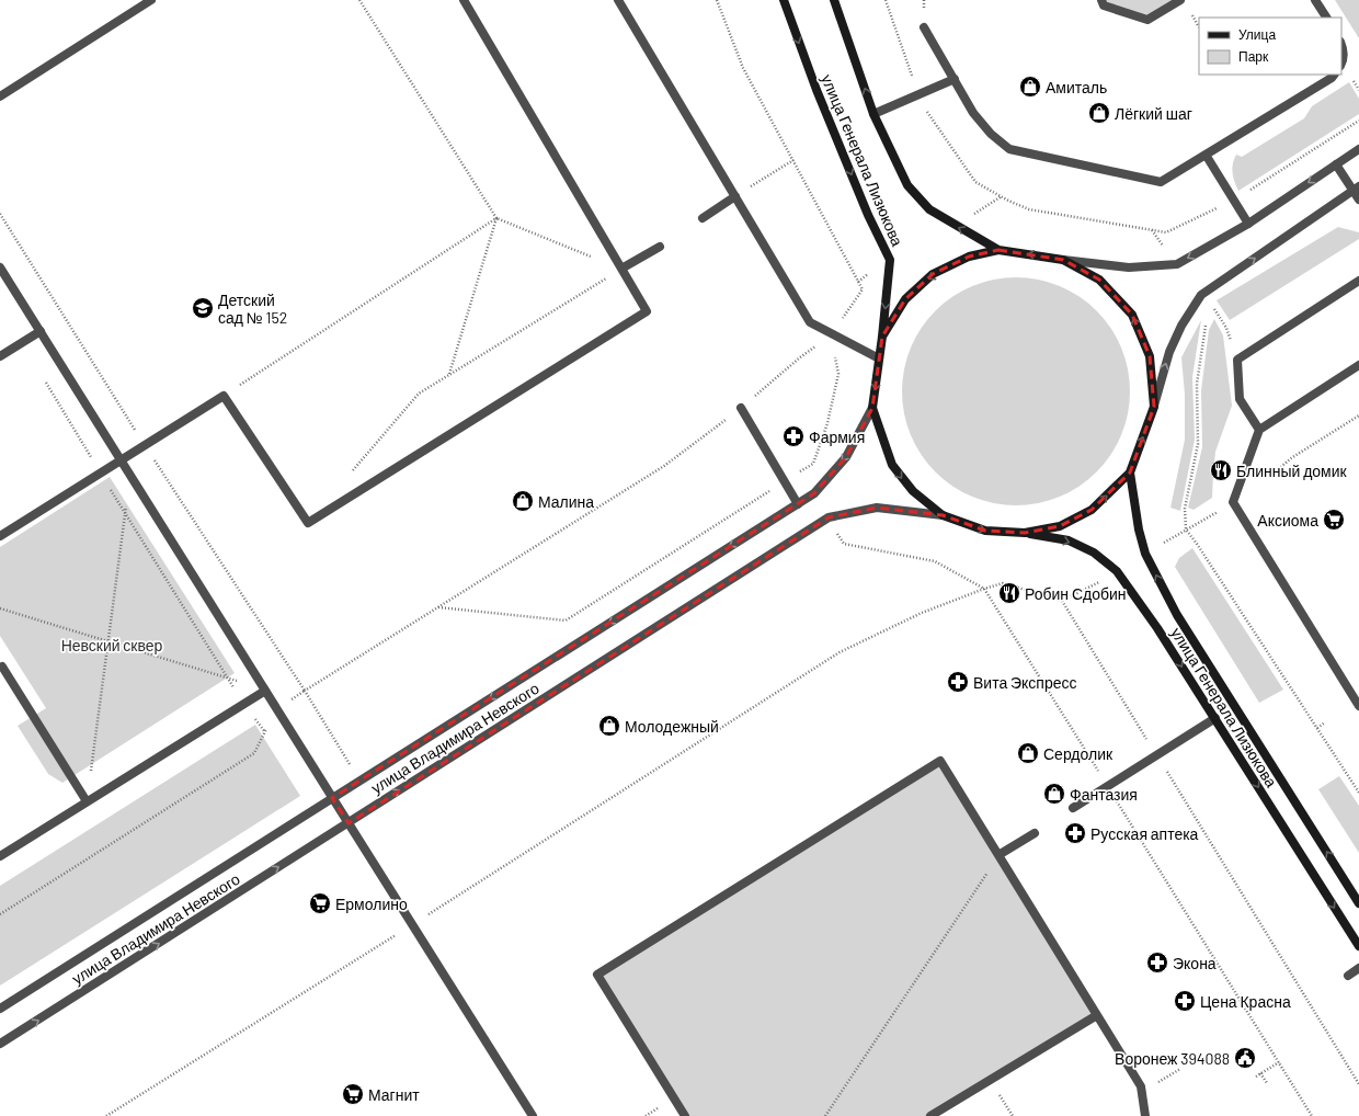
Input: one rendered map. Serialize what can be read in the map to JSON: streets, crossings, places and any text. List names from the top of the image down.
{
  "streets": {
    "main road": ["улица Генерала Лизюкова"],
    "street": ["улица Владимира Невского"]
  },
  "crossings": [
    ["улица Генерала Лизюкова", "улица Владимира Невского"]
  ],
  "parks": ["Невский сквер"],
  "places": {
    "shop": [
      "Амиталь",
      "Лёгкий шаг",
      "Малина",
      "Молодежный",
      "Сердолик",
      "Фантазия"
    ],
    "school or university": ["Детский сад № 152"],
    "pharmacy": [
      "Фармия",
      "Вита Экспресс",
      "Русская аптека",
      "Экона",
      "Цена Красна"
    ],
    "restaurant": ["Блинный домик", "Робин Сдобин"],
    "supermarket": ["Аксиома", "Ермолино", "Магнит"],
    "public building": ["Воронеж 394088"]
  },
  "legend": ["Улица", "Парк"]
}
